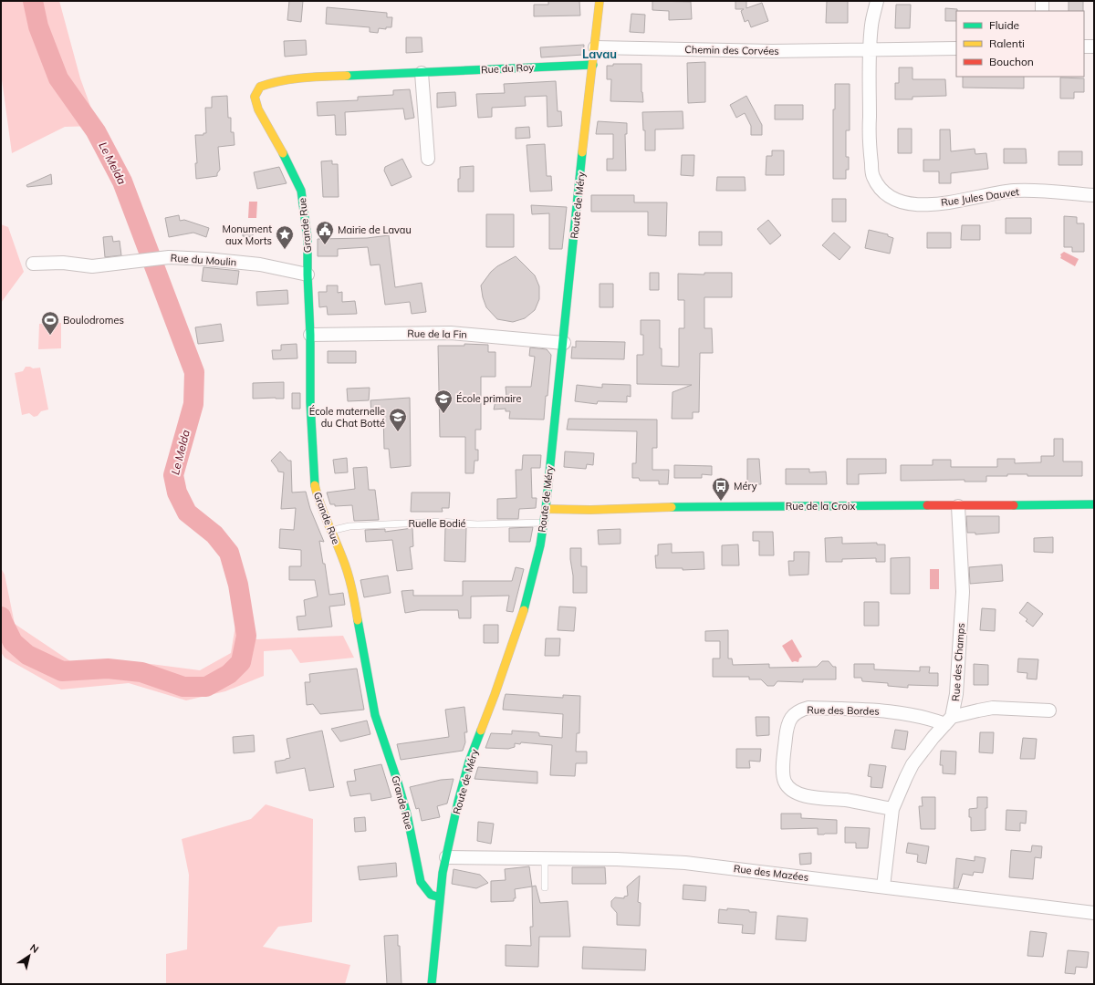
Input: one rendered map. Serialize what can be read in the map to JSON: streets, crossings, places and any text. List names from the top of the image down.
{
  "streets": {
    "street": [
      "Chemin des Corvées",
      "Rue du Roy",
      "Rue Jules Dauvet",
      "Route de Méry",
      "Grande Rue",
      "Rue du Moulin",
      "Rue de la Fin",
      "Rue de la Croix",
      "Rue des Champs",
      "Rue des Bordes",
      "Rue des Mazées"
    ],
    "lane": ["Ruelle Bodié"]
  },
  "crossings": [
    ["Chemin des Corvées", "Rue Jules Dauvet"],
    ["Chemin des Corvées", "Route de Méry"],
    ["Rue du Roy", "Route de Méry"],
    ["Rue du Roy", "Grande Rue"],
    ["Route de Méry", "Grande Rue"],
    ["Route de Méry", "Rue de la Fin"],
    ["Route de Méry", "Rue de la Croix"],
    ["Route de Méry", "Ruelle Bodié"],
    ["Route de Méry", "Rue des Mazées"],
    ["Grande Rue", "Rue du Moulin"],
    ["Grande Rue", "Rue de la Fin"],
    ["Grande Rue", "Ruelle Bodié"],
    ["Rue de la Croix", "Rue des Champs"],
    ["Rue des Champs", "Rue des Bordes"]
  ],
  "districts": ["Lavau"],
  "water": ["Le Melda"],
  "places": {
    "public building": ["Mairie de Lavau"],
    "place": ["Monument aux Morts"],
    "sports": ["Boulodromes"],
    "school or university": ["École primaire", "École maternelle du Chat Botté"],
    "bus stop": ["Méry"]
  },
  "legend": ["Fluide", "Ralenti", "Bouchon"],
  "north": "top right"
}
